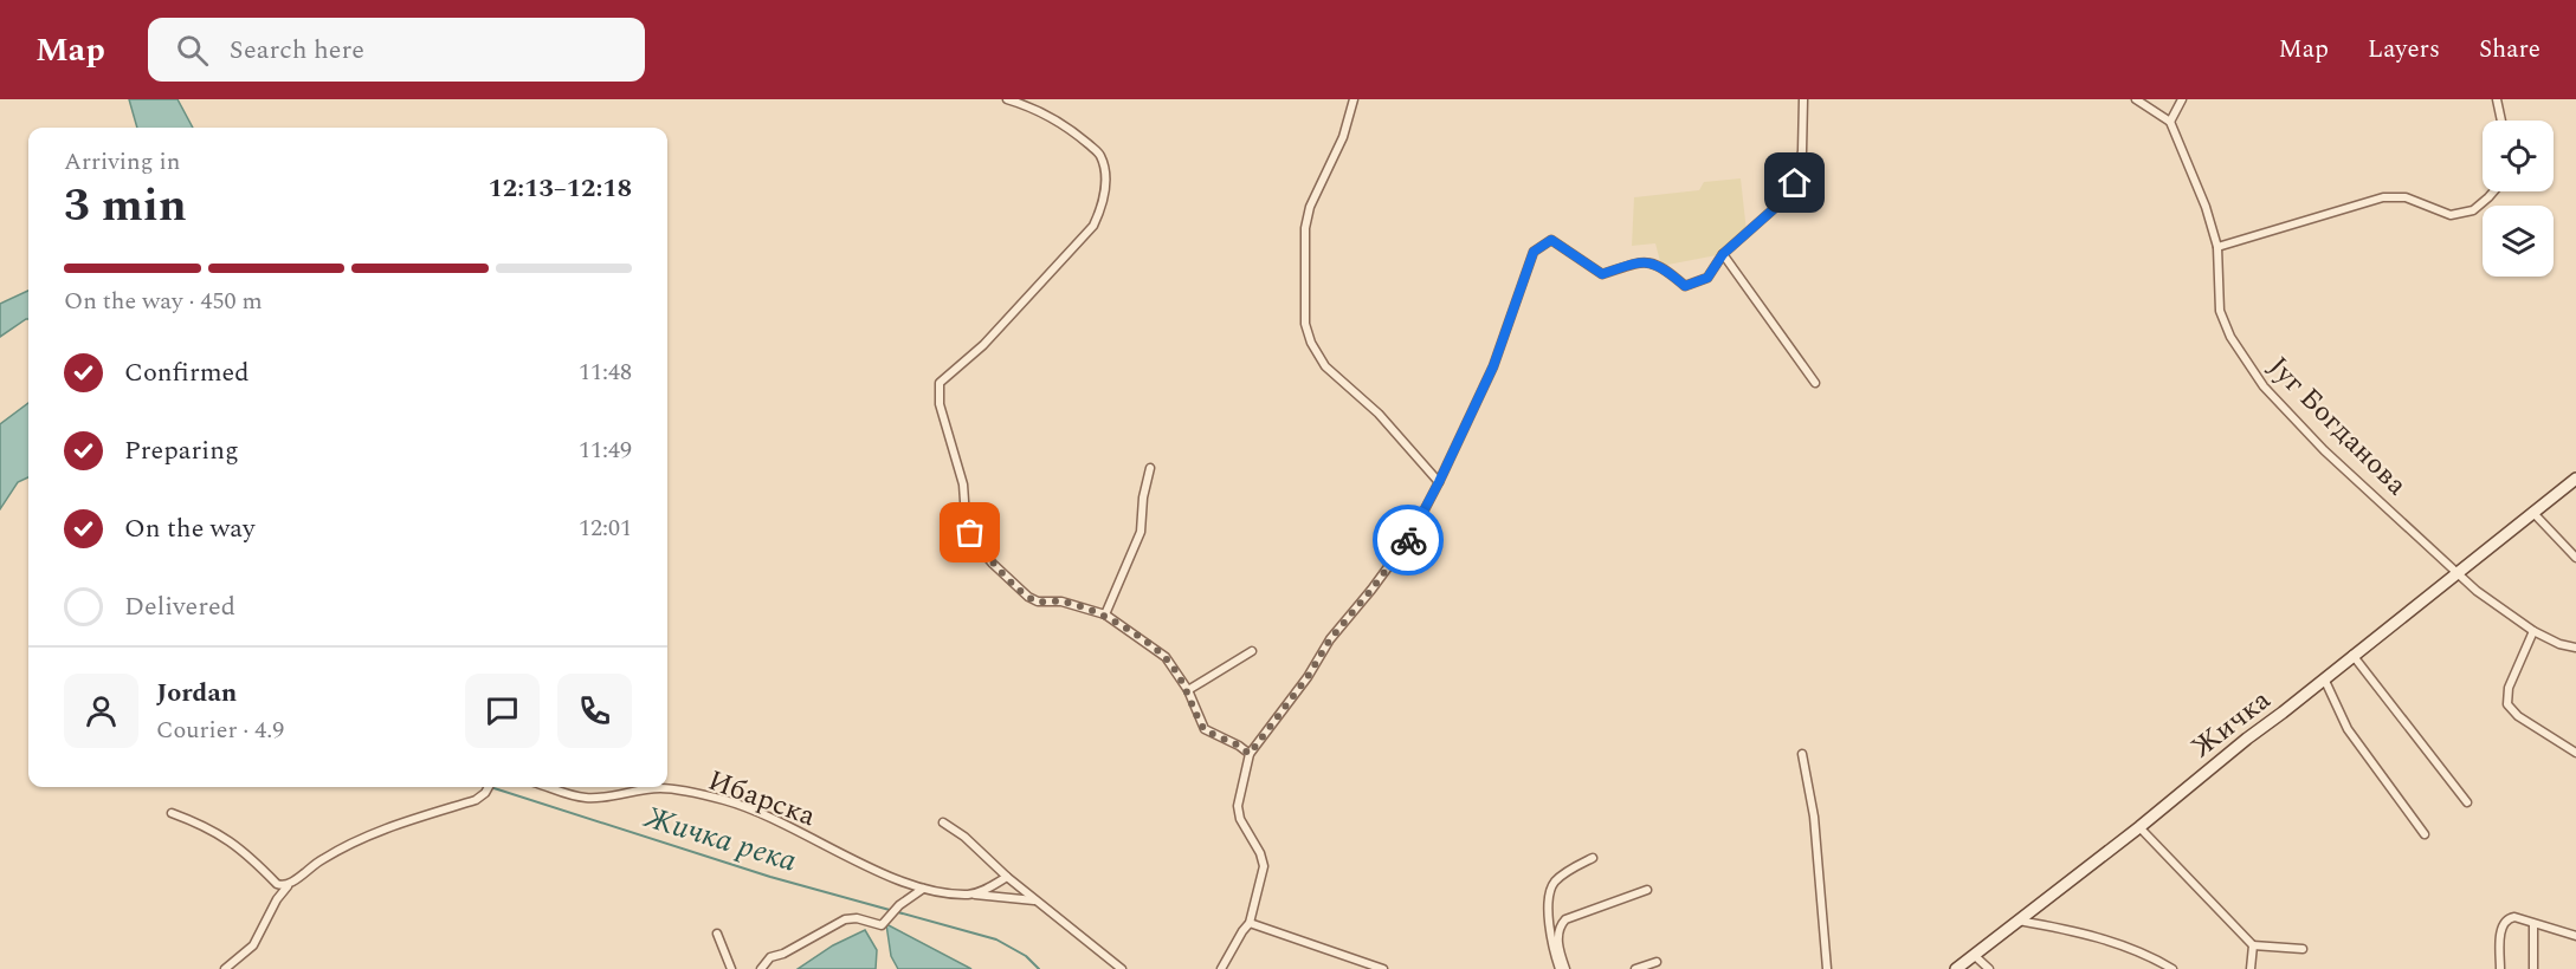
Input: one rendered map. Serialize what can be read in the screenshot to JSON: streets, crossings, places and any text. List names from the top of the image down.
{
  "streets": {
    "main road": ["Жичка"],
    "street": ["Југ Богданова", "Ибарска"]
  },
  "crossings": [
    ["Југ Богданова", "Жичка"]
  ],
  "water": ["Жичка река"],
  "page": {
    "header": "Map",
    "search": "Search here",
    "nav": ["Map", "Layers", "Share"],
    "heading": ["3 min", "Arriving in", "12:13–12:18"],
    "panel": ["Jordan", "Courier · 4.9"],
    "bar": "On the way · 450 m",
    "list": [
      ["Confirmed", "11:48"],
      ["Preparing", "11:49"],
      ["On the way", "12:01"],
      "Delivered"
    ]
  }
}
